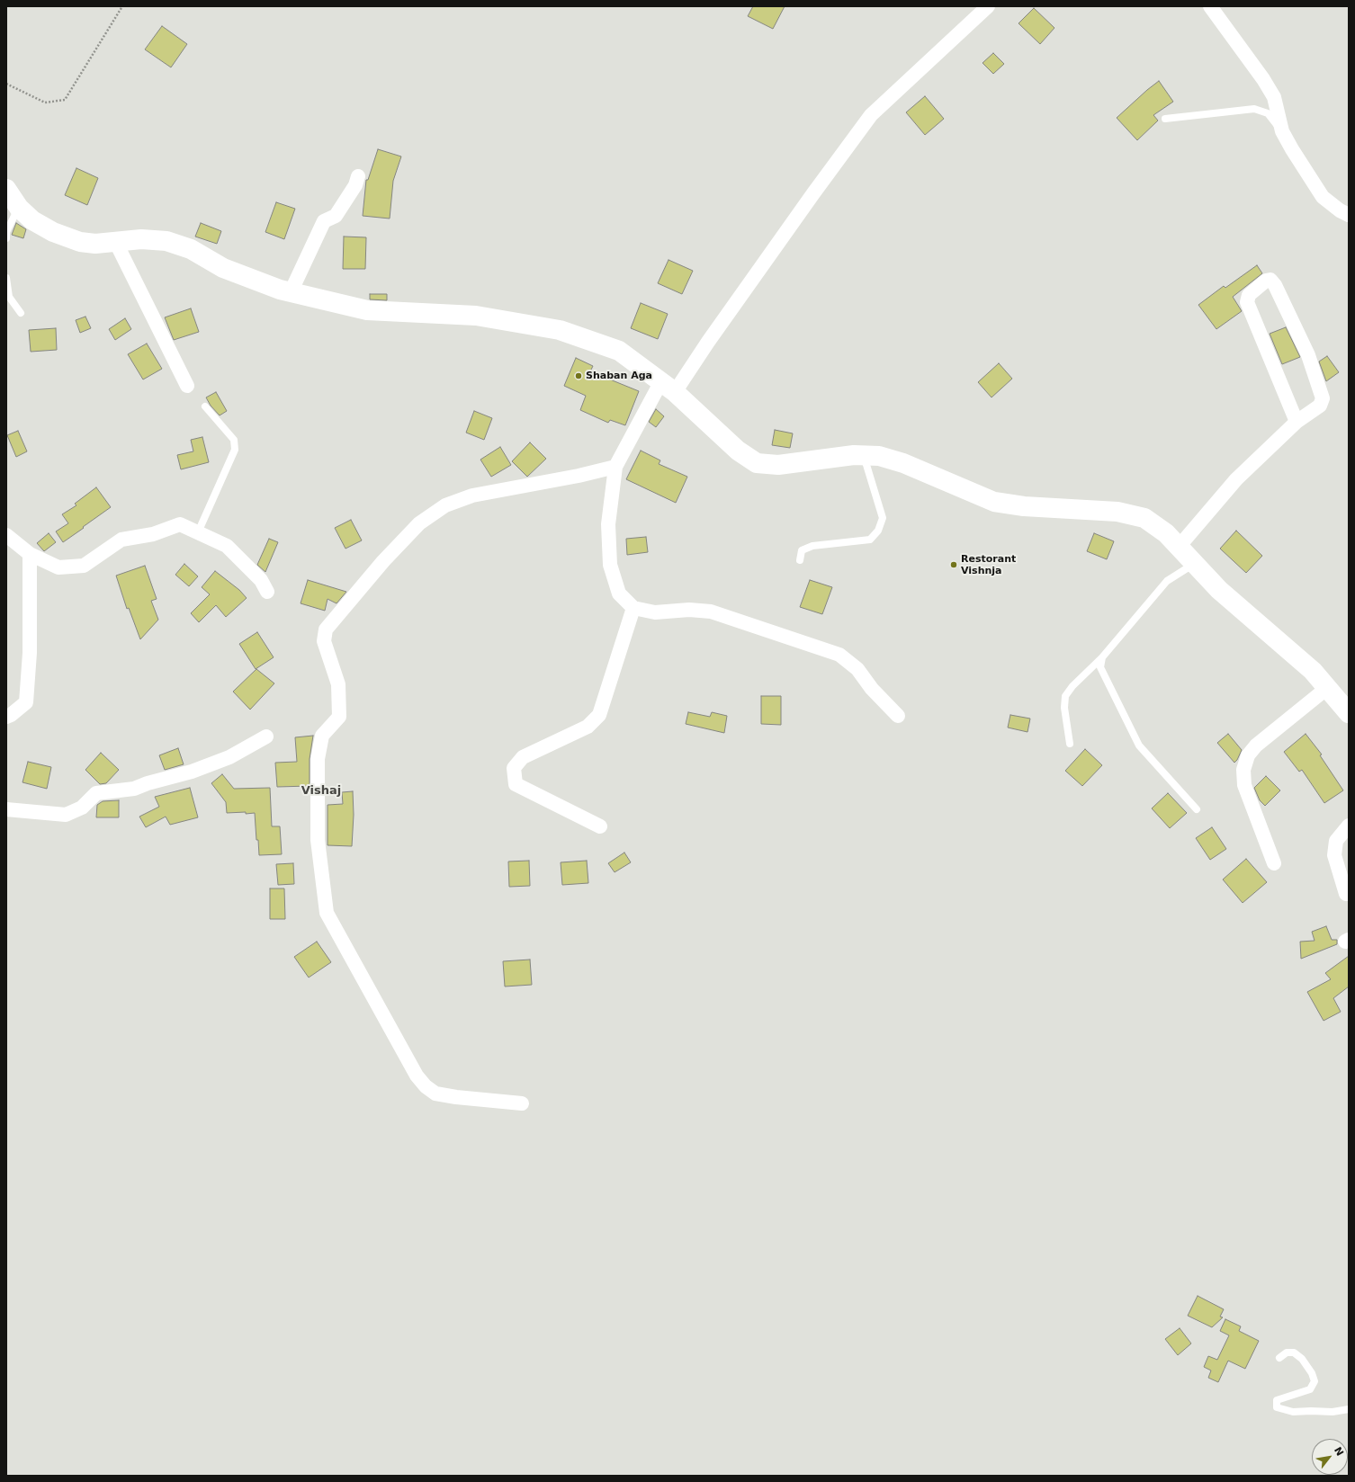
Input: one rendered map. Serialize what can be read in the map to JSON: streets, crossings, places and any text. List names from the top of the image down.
{
  "districts": ["Vishaj"],
  "places": ["Shaban Aga", "Restorant Vishnja"],
  "north": "top right"
}
